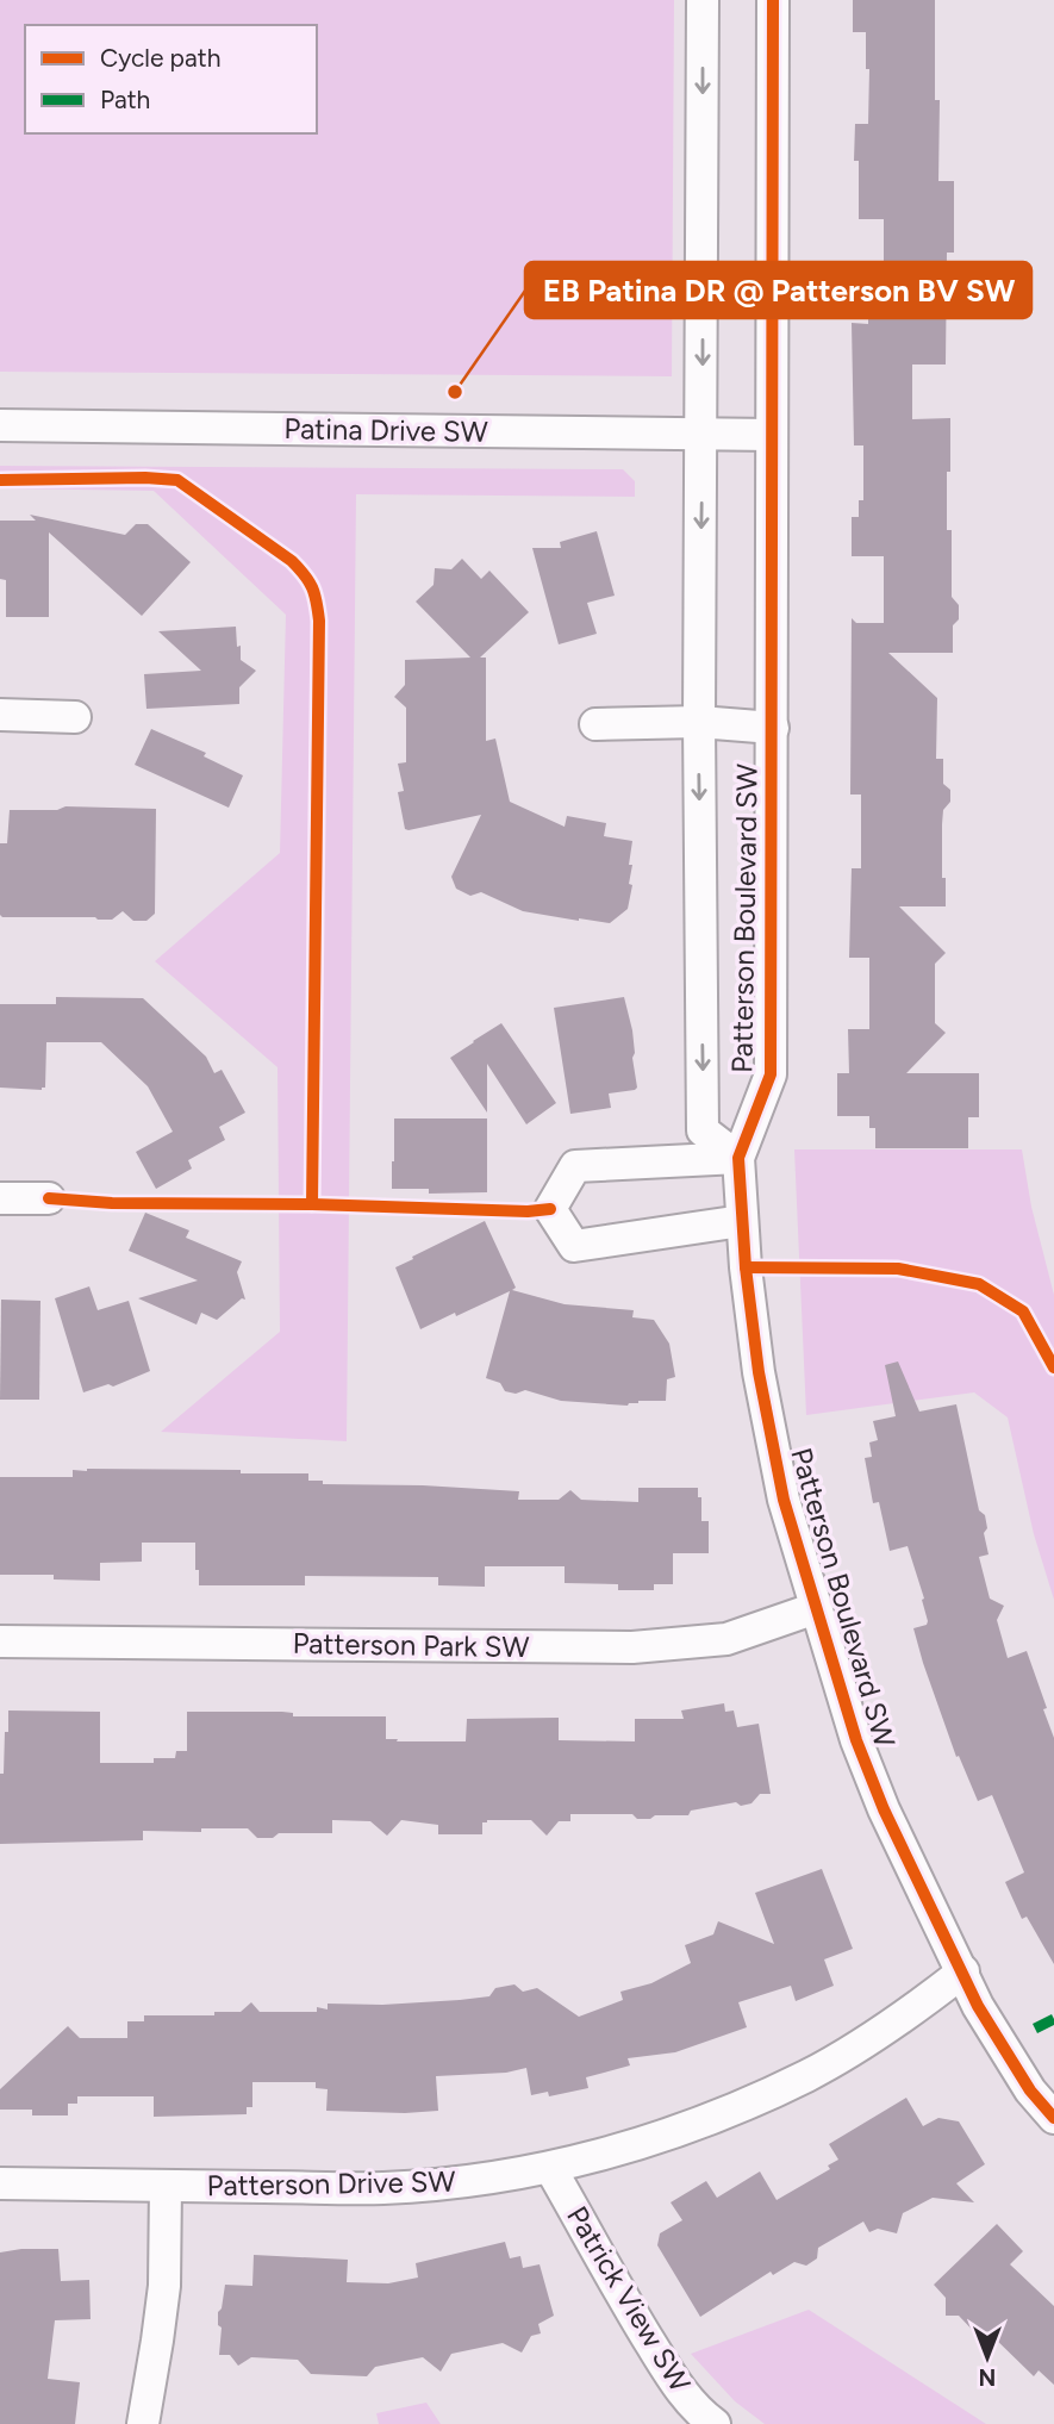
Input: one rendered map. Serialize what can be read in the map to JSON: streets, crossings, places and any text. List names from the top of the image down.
{
  "streets": {
    "street": [
      "Patina Drive SW",
      "Patterson Boulevard SW",
      "Patterson Park SW",
      "Patterson Drive SW",
      "Patrick View SW"
    ]
  },
  "crossings": [
    ["Patina Drive SW", "Patterson Boulevard SW"],
    ["Patterson Boulevard SW", "Patterson Park SW"],
    ["Patterson Boulevard SW", "Patterson Drive SW"],
    ["Patterson Drive SW", "Patrick View SW"]
  ],
  "places": ["EB Patina DR @ Patterson BV SW"],
  "legend": ["Cycle path", "Path"],
  "north": "bottom"
}
